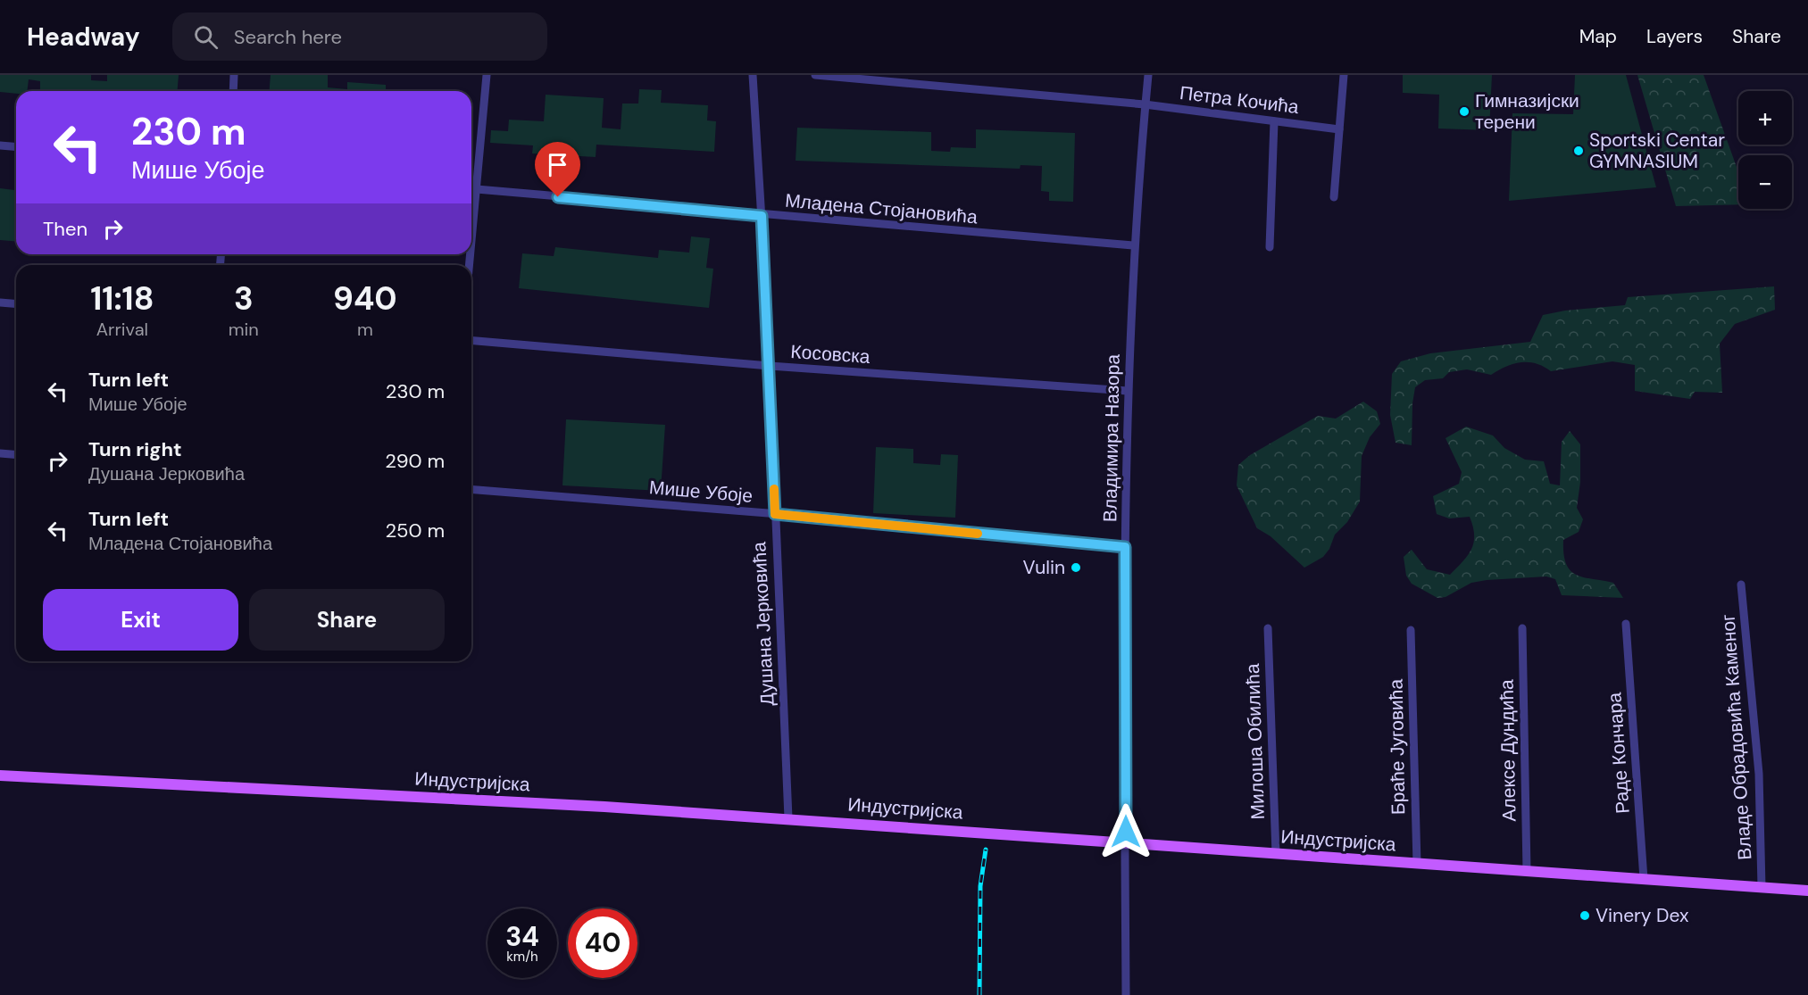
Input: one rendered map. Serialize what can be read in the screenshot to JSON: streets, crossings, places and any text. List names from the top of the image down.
{
  "streets": {
    "main road": ["Индустријска"],
    "street": [
      "Петра Кочића",
      "Младена Стојановића",
      "Косовска",
      "Владимира Назора",
      "Мише Убоје",
      "Душана Јерковића",
      "Владе Обрадовића Каменог",
      "Милоша Обилића",
      "Браће Југовића",
      "Алексе Дундића",
      "Раде Кончара"
    ]
  },
  "crossings": [
    ["Петра Кочића", "Владимира Назора"],
    ["Младена Стојановића", "Владимира Назора"],
    ["Младена Стојановића", "Душана Јерковића"],
    ["Косовска", "Владимира Назора"],
    ["Косовска", "Душана Јерковића"],
    ["Владимира Назора", "Мише Убоје"],
    ["Владимира Назора", "Индустријска"],
    ["Мише Убоје", "Душана Јерковића"],
    ["Душана Јерковића", "Индустријска"],
    ["Владе Обрадовића Каменог", "Индустријска"],
    ["Милоша Обилића", "Индустријска"],
    ["Браће Југовића", "Индустријска"],
    ["Алексе Дундића", "Индустријска"],
    ["Раде Кончара", "Индустријска"]
  ],
  "places": [
    "Гимназијски терени",
    "Sportski Centar GYMNASIUM",
    "Vulin",
    "Vinery Dex"
  ],
  "page": {
    "header": "Headway",
    "search": "Search here",
    "nav": ["Map", "Layers", "Share"],
    "map_buttons": ["+", "−"],
    "turn": ["230 m", "Мише Убоје"],
    "then": "Then",
    "eta": [
      "11:18",
      "Arrival",
      "3",
      "min",
      "940",
      "m"
    ],
    "list": [
      {
        "name": "Turn left",
        "note": "Мише Убоје",
        "value": "230 m"
      },
      {
        "name": "Turn right",
        "note": "Душана Јерковића",
        "value": "290 m"
      },
      {
        "name": "Turn left",
        "note": "Младена Стојановића",
        "value": "250 m"
      }
    ],
    "buttons": ["Exit", "Share"],
    "speed": "34 km/h",
    "limit": "40"
  }
}
